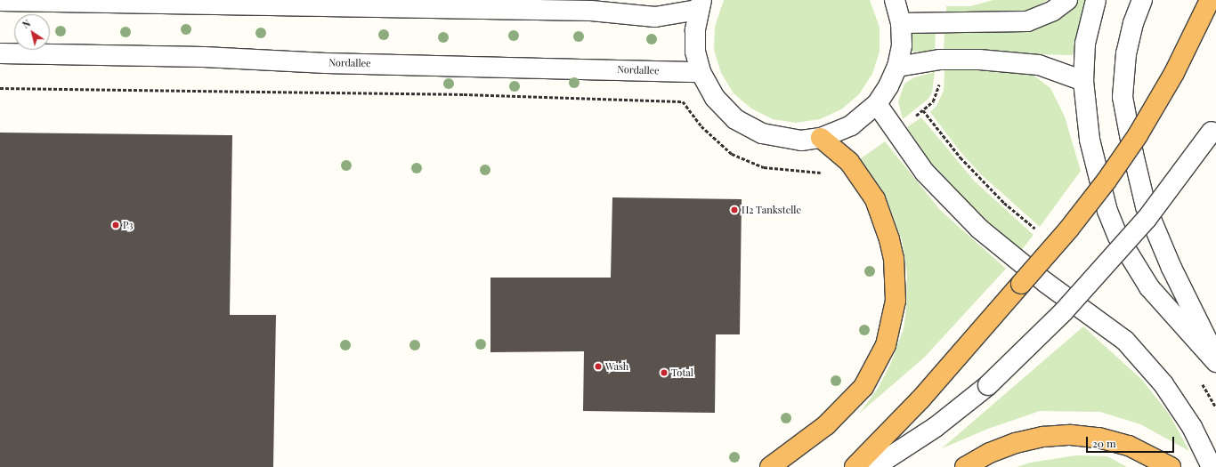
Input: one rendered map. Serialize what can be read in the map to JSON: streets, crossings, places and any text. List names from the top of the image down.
{
  "streets": {
    "street": ["Nordallee"]
  },
  "places": [
    "H2 Tankstelle",
    "P3",
    "Wash",
    "Total"
  ],
  "scale_bar": "20 m",
  "north": "top left"
}
